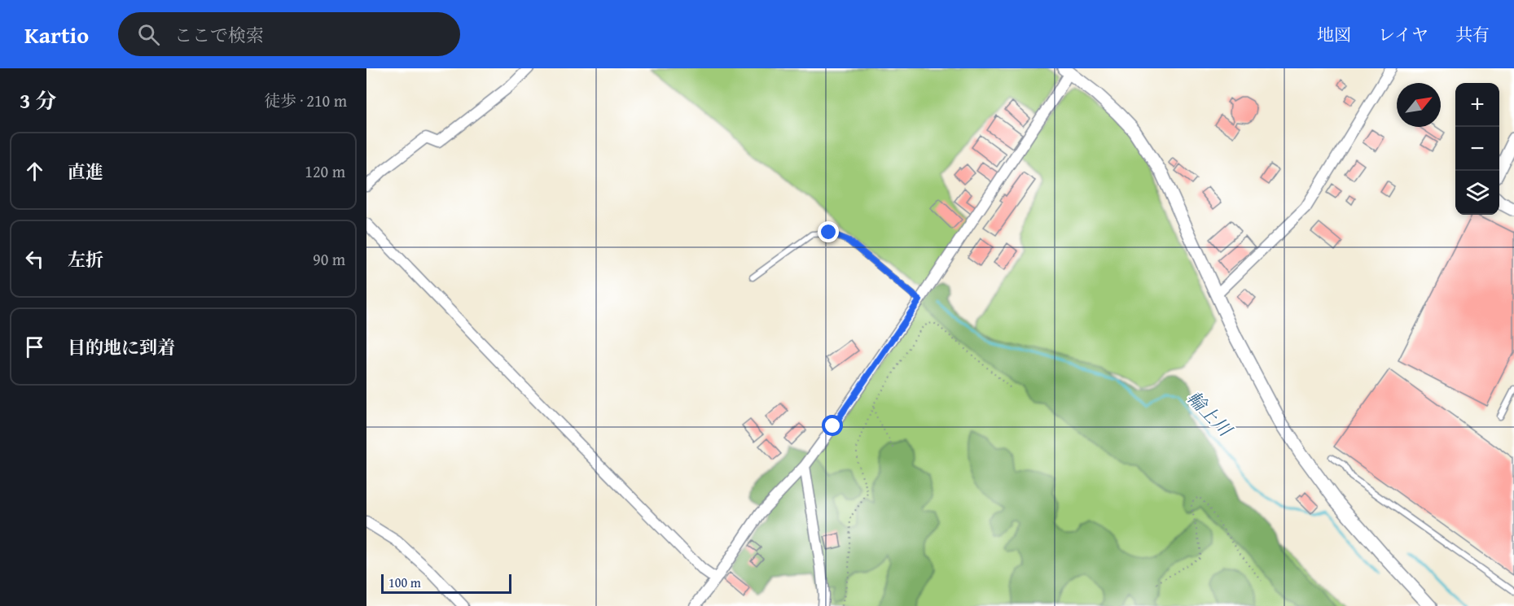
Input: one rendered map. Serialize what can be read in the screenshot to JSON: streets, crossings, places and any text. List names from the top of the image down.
{
  "water": ["輪上川"],
  "scale_bar": "100 m",
  "north": "top right",
  "page": {
    "header": "Kartio",
    "search": "ここで検索",
    "nav": ["地図", "レイヤ", "共有"],
    "heading": ["3 分", "徒歩 · 210 m"],
    "map_buttons": ["+", "−"],
    "list": [
      ["直進", "120 m"],
      ["左折", "90 m"],
      "目的地に到着"
    ],
    "scale": "100 m"
  }
}
